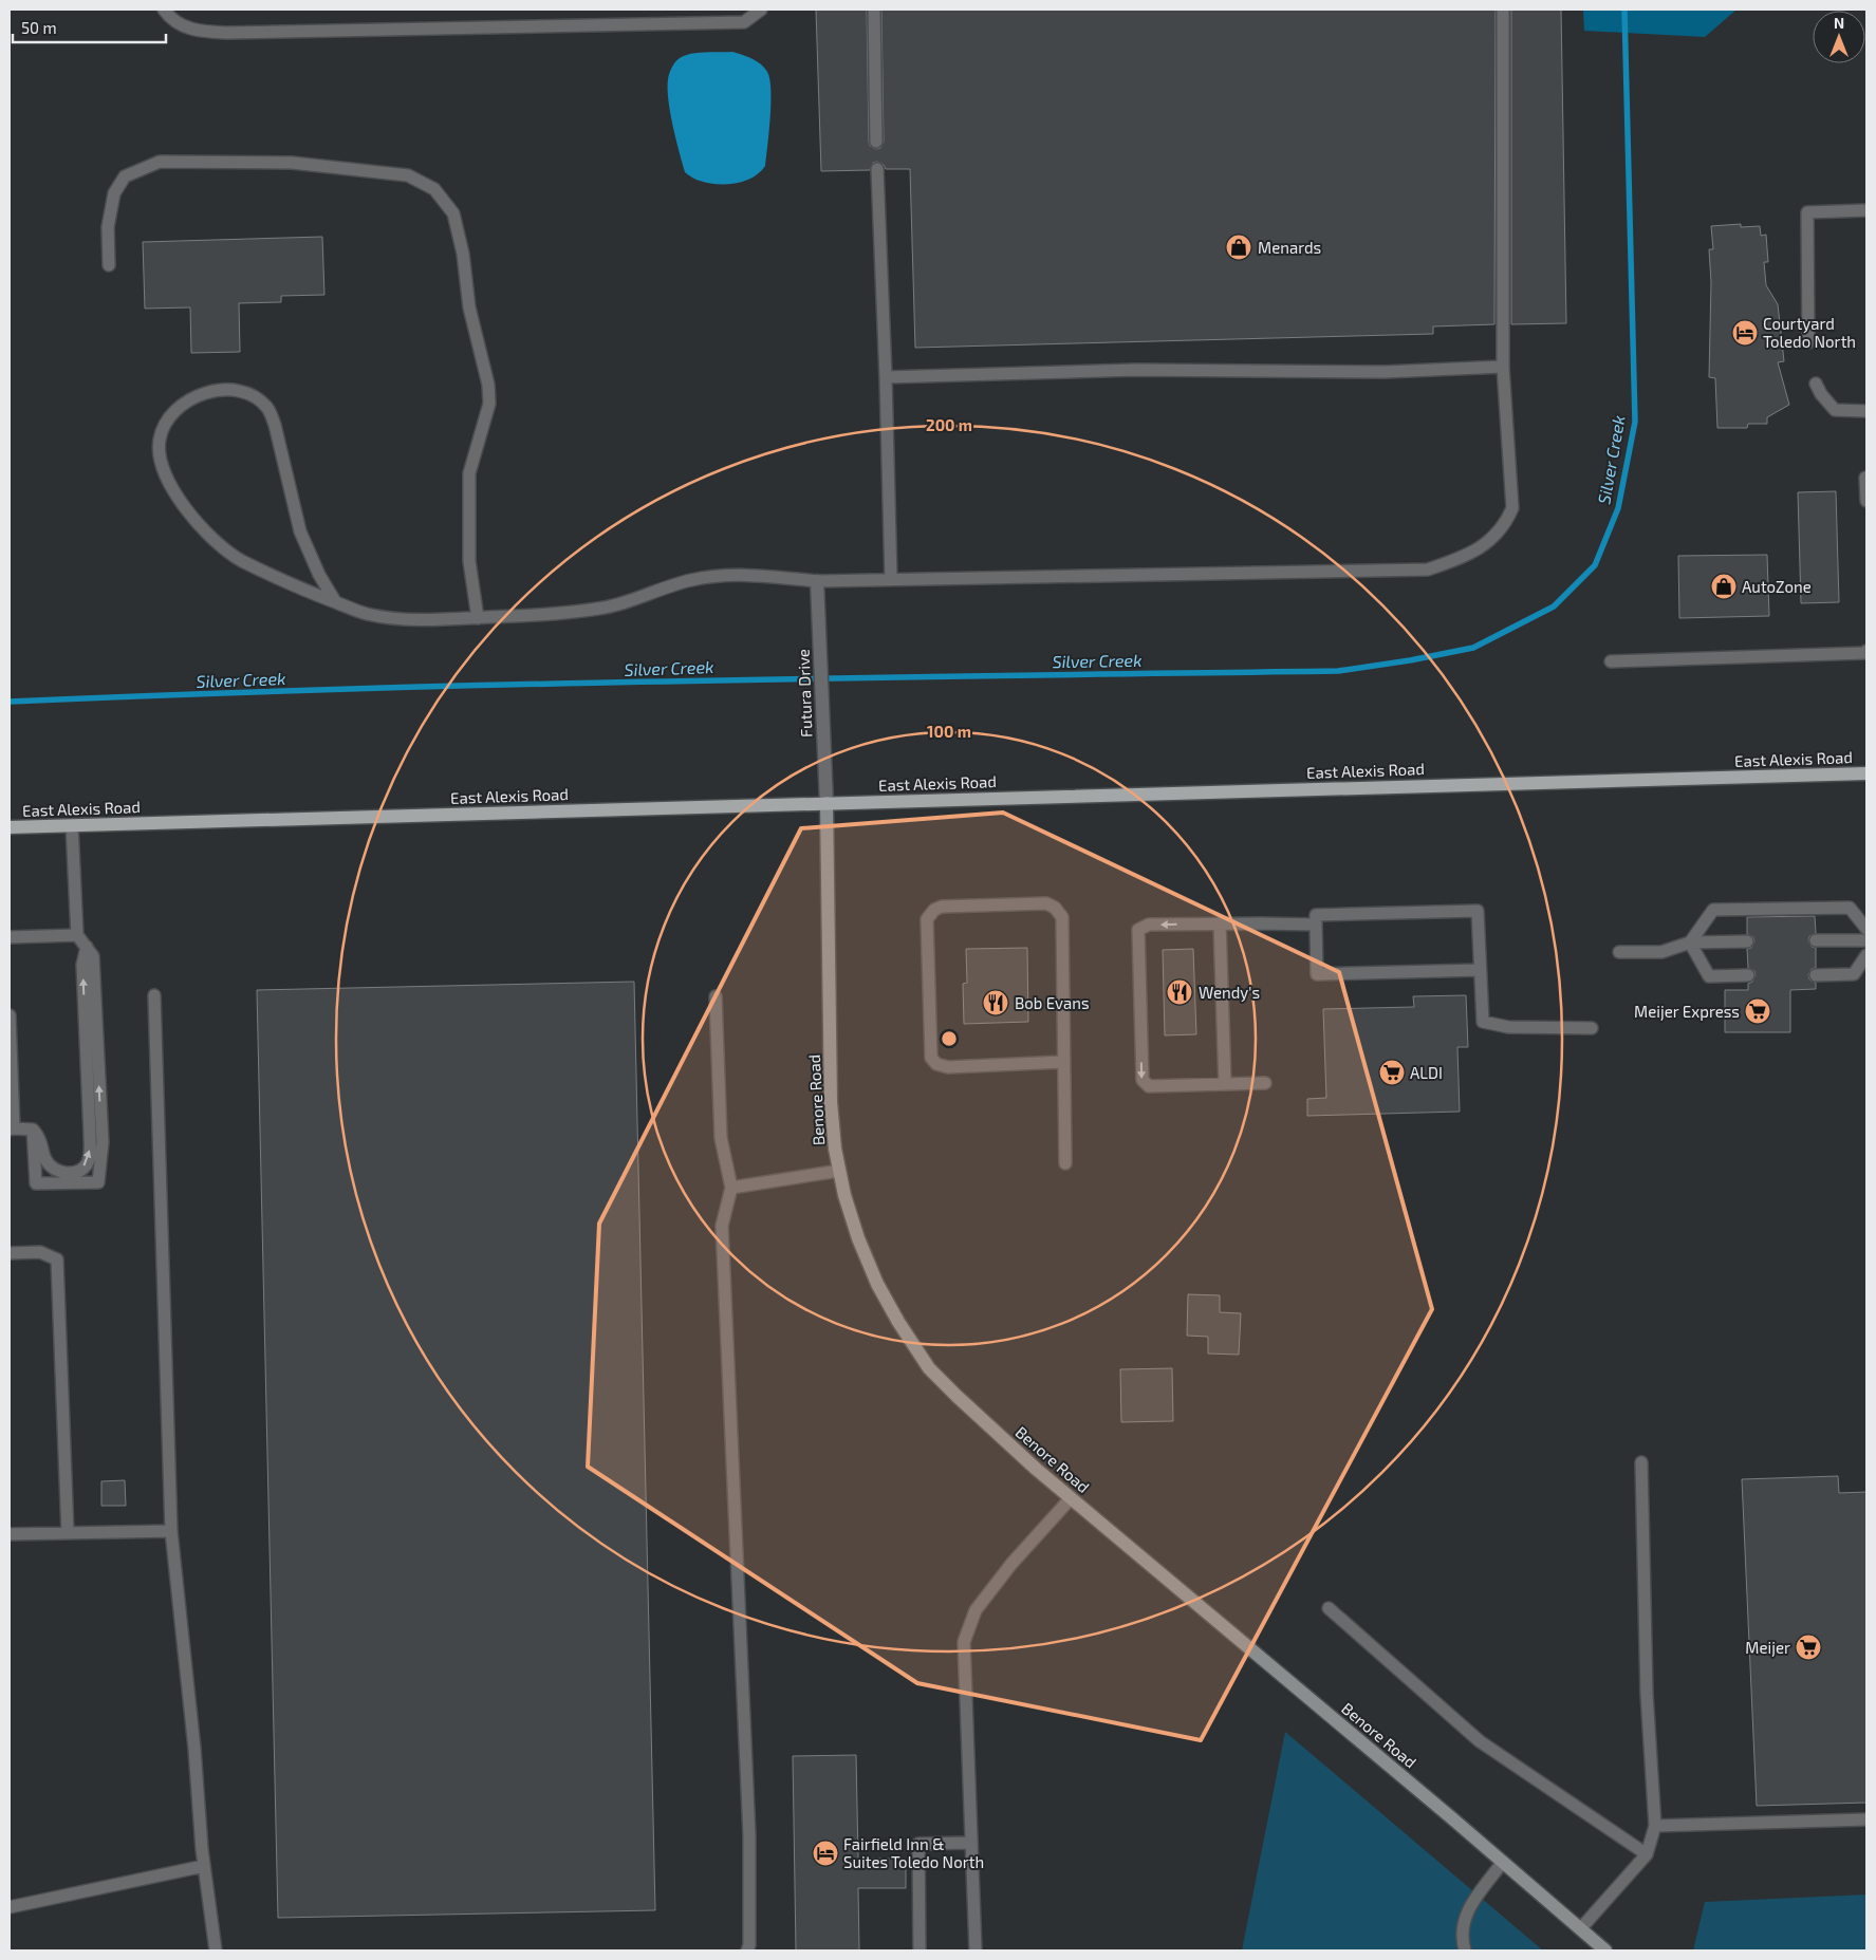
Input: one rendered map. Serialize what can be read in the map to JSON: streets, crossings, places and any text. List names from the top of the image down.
{
  "streets": {
    "main road": ["East Alexis Road", "Benore Road"],
    "street": ["Futura Drive"]
  },
  "crossings": [
    ["Futura Drive", "East Alexis Road"],
    ["Futura Drive", "Benore Road"],
    ["East Alexis Road", "Benore Road"]
  ],
  "water": ["Silver Creek"],
  "places": {
    "shop": ["Menards", "AutoZone"],
    "hotel": ["Courtyard Toledo North", "Fairfield Inn & Suites Toledo North"],
    "restaurant": ["Wendy's", "Bob Evans"],
    "supermarket": ["Meijer Express", "ALDI", "Meijer"]
  },
  "scale_bar": "50 m",
  "north": "top",
  "rings": ["200 m", "100 m"]
}
